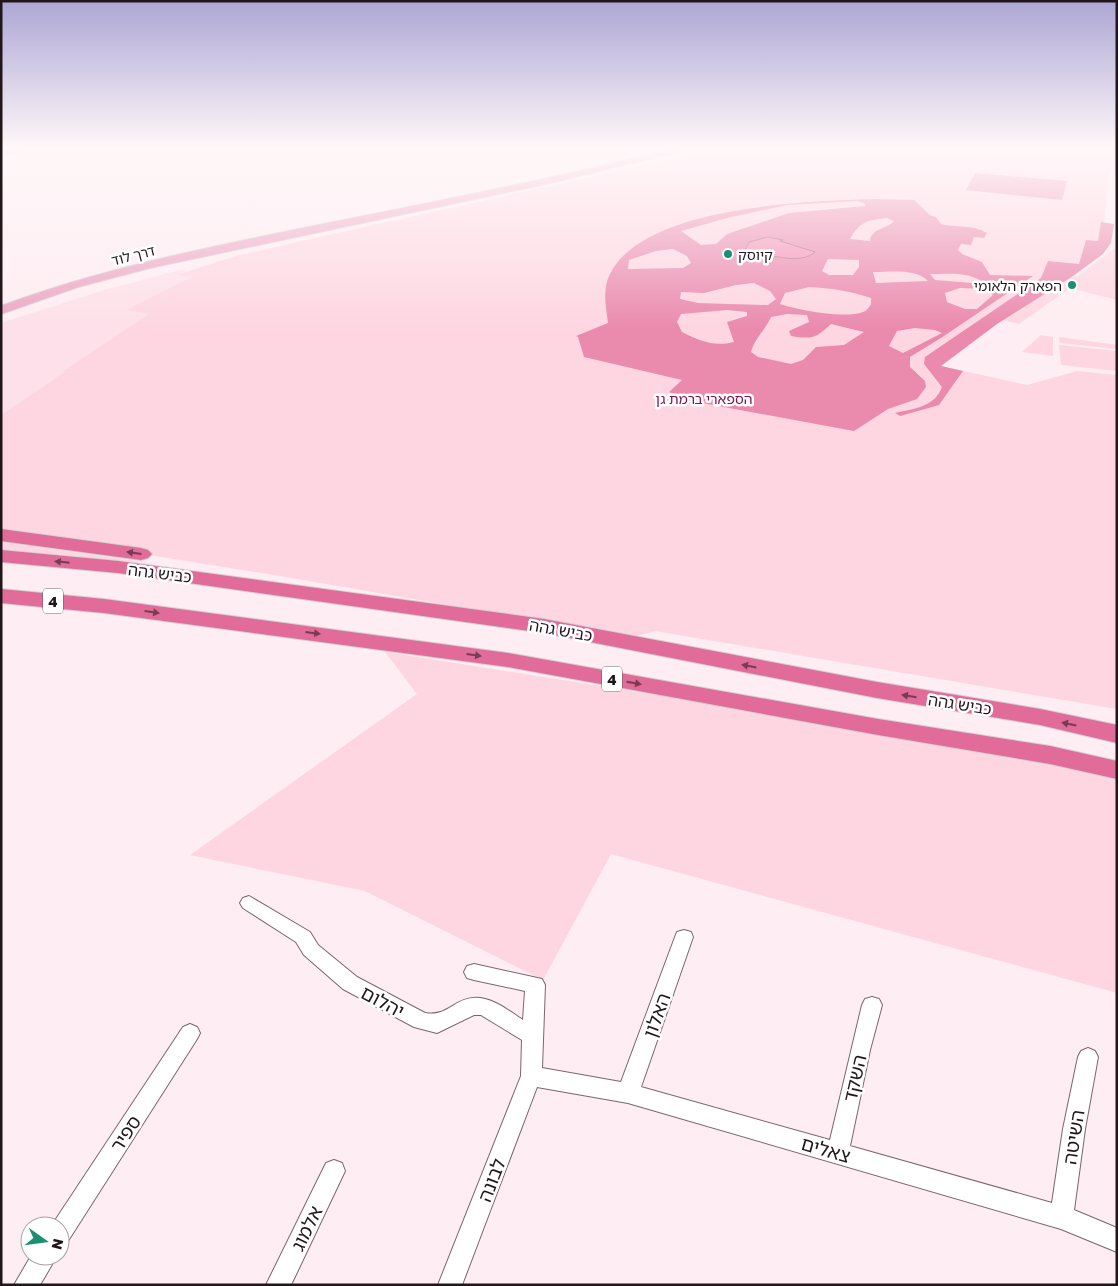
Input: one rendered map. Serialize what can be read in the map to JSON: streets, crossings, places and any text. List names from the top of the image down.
{
  "streets": {
    "highway": ["כביש גהה", "4"],
    "main road": ["דרך לוד"],
    "street": [
      "יהלום",
      "האלון",
      "השקד",
      "ספיר",
      "השיטה",
      "צאלים",
      "לבונה",
      "אלמוג"
    ]
  },
  "crossings": [
    ["יהלום", "לבונה"],
    ["האלון", "צאלים"],
    ["השקד", "צאלים"],
    ["השיטה", "צאלים"],
    ["צאלים", "לבונה"]
  ],
  "parks": ["הספארי ברמת גן"],
  "places": ["קיוסק", "הפארק הלאומי"],
  "north": "right"
}
